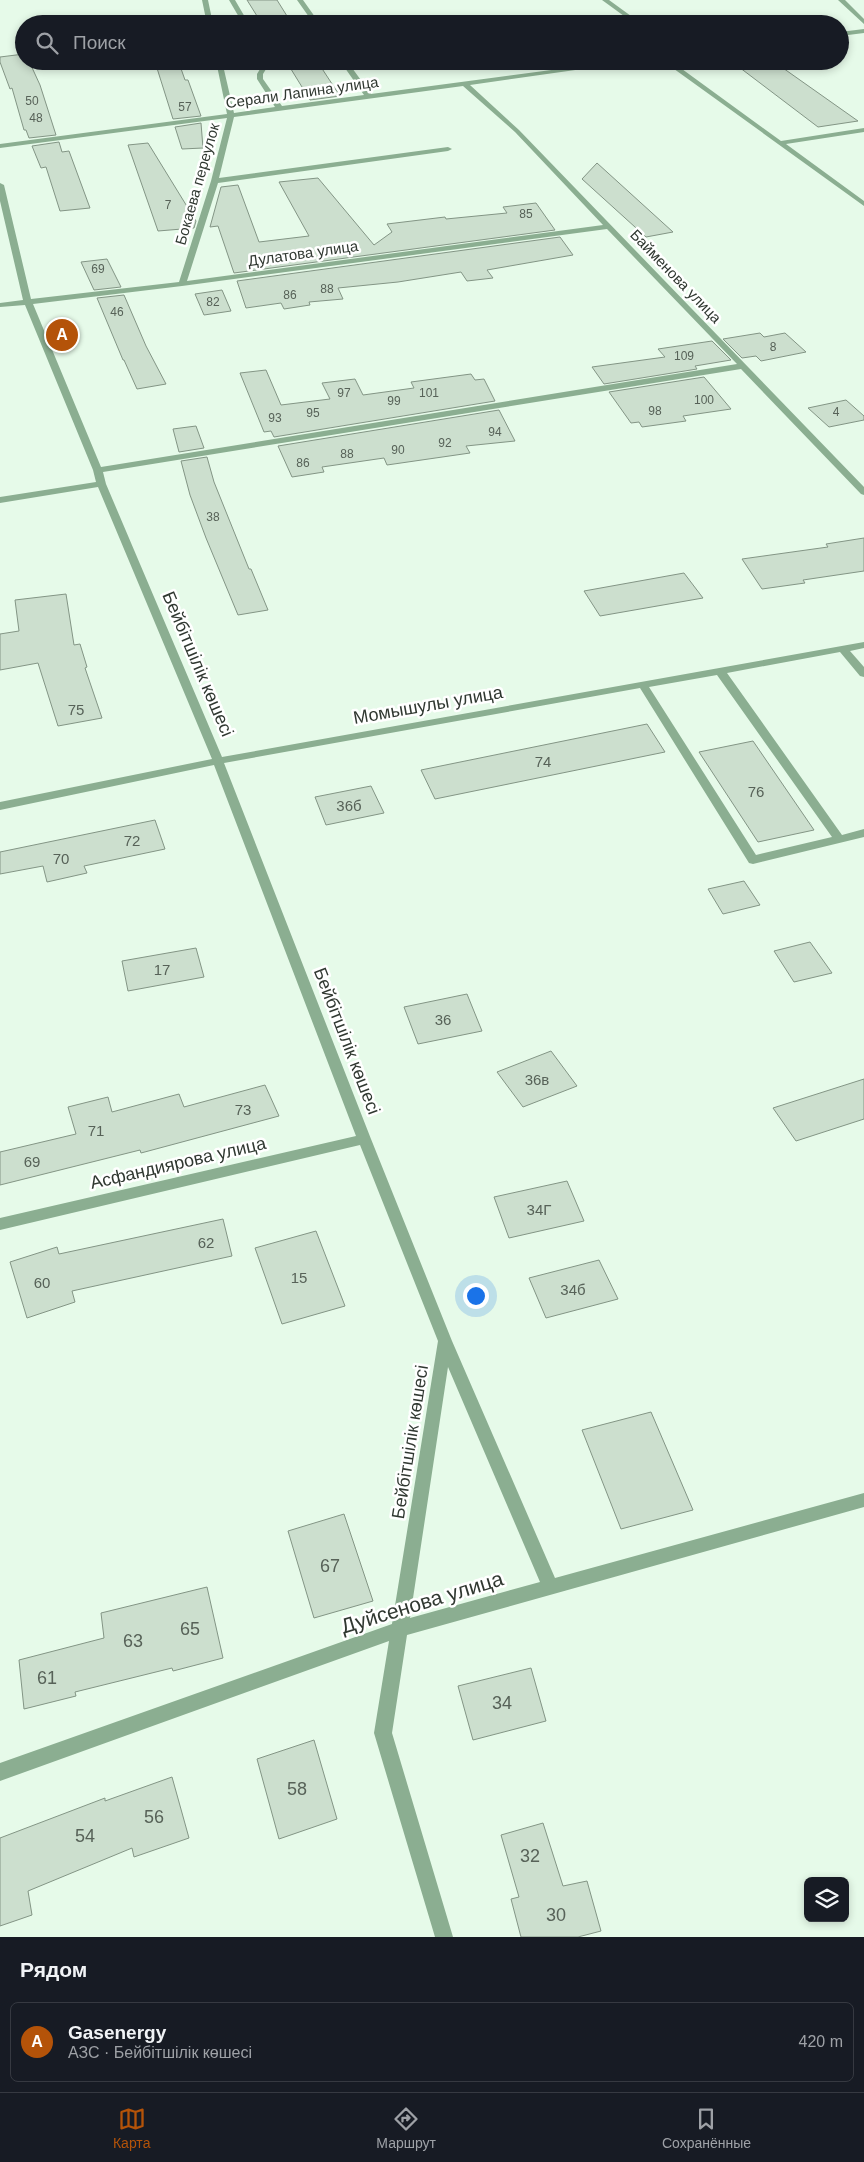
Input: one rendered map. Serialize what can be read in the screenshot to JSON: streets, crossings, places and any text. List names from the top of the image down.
{
  "streets": {
    "street": [
      "Серали Лапина улица",
      "Бокаева переулок",
      "Дулатова улица",
      "Байменова улица",
      "Бейбітшілік көшесі",
      "Момышулы улица",
      "Асфандиярова улица",
      "Дуйсенова улица"
    ]
  },
  "crossings": [
    ["Серали Лапина улица", "Бокаева переулок"],
    ["Серали Лапина улица", "Байменова улица"],
    ["Бокаева переулок", "Дулатова улица"],
    ["Дулатова улица", "Байменова улица"],
    ["Дулатова улица", "Бейбітшілік көшесі"],
    ["Бейбітшілік көшесі", "Момышулы улица"],
    ["Бейбітшілік көшесі", "Асфандиярова улица"],
    ["Бейбітшілік көшесі", "Дуйсенова улица"]
  ],
  "house_numbers": [
    "50",
    "57",
    "48",
    "7",
    "85",
    "69",
    "88",
    "86",
    "82",
    "46",
    "8",
    "109",
    "97",
    "101",
    "100",
    "99",
    "98",
    "4",
    "95",
    "93",
    "94",
    "92",
    "90",
    "88",
    "86",
    "38",
    "75",
    "74",
    "76",
    "36б",
    "72",
    "70",
    "17",
    "36",
    "36в",
    "73",
    "71",
    "69",
    "34Г",
    "62",
    "15",
    "60",
    "34б",
    "67",
    "65",
    "63",
    "61",
    "34",
    "58",
    "56",
    "54",
    "32",
    "30"
  ],
  "page": {
    "search": "Поиск",
    "pins": "A",
    "heading": "Рядом",
    "list": [
      {
        "mark": "A",
        "name": "Gasenergy",
        "note": "АЗС · Бейбітшілік көшесі",
        "value": "420 m"
      }
    ],
    "nav": ["Карта", "Маршрут", "Сохранённые"]
  }
}
